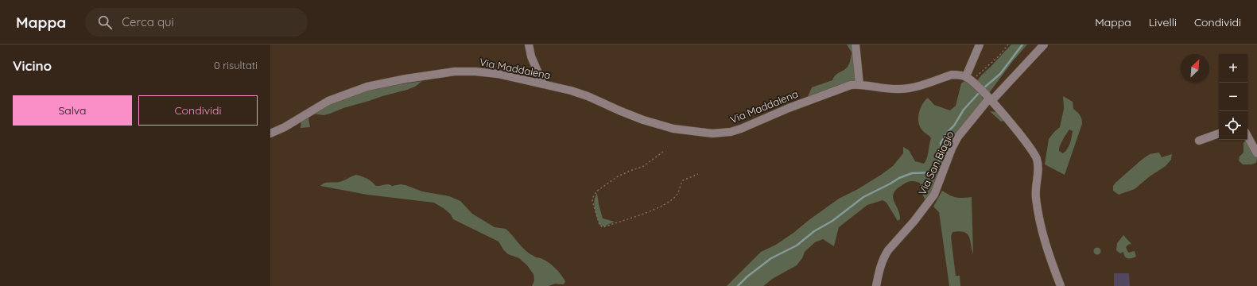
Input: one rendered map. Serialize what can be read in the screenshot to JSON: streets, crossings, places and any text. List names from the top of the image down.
{
  "streets": {
    "street": ["Via Maddalena", "Via San Biagio"]
  },
  "north": "top right",
  "page": {
    "header": "Mappa",
    "search": "Cerca qui",
    "nav": ["Mappa", "Livelli", "Condividi"],
    "heading": ["Vicino", "0 risultati"],
    "map_buttons": ["+", "−"],
    "buttons": ["Salva", "Condividi"]
  }
}
